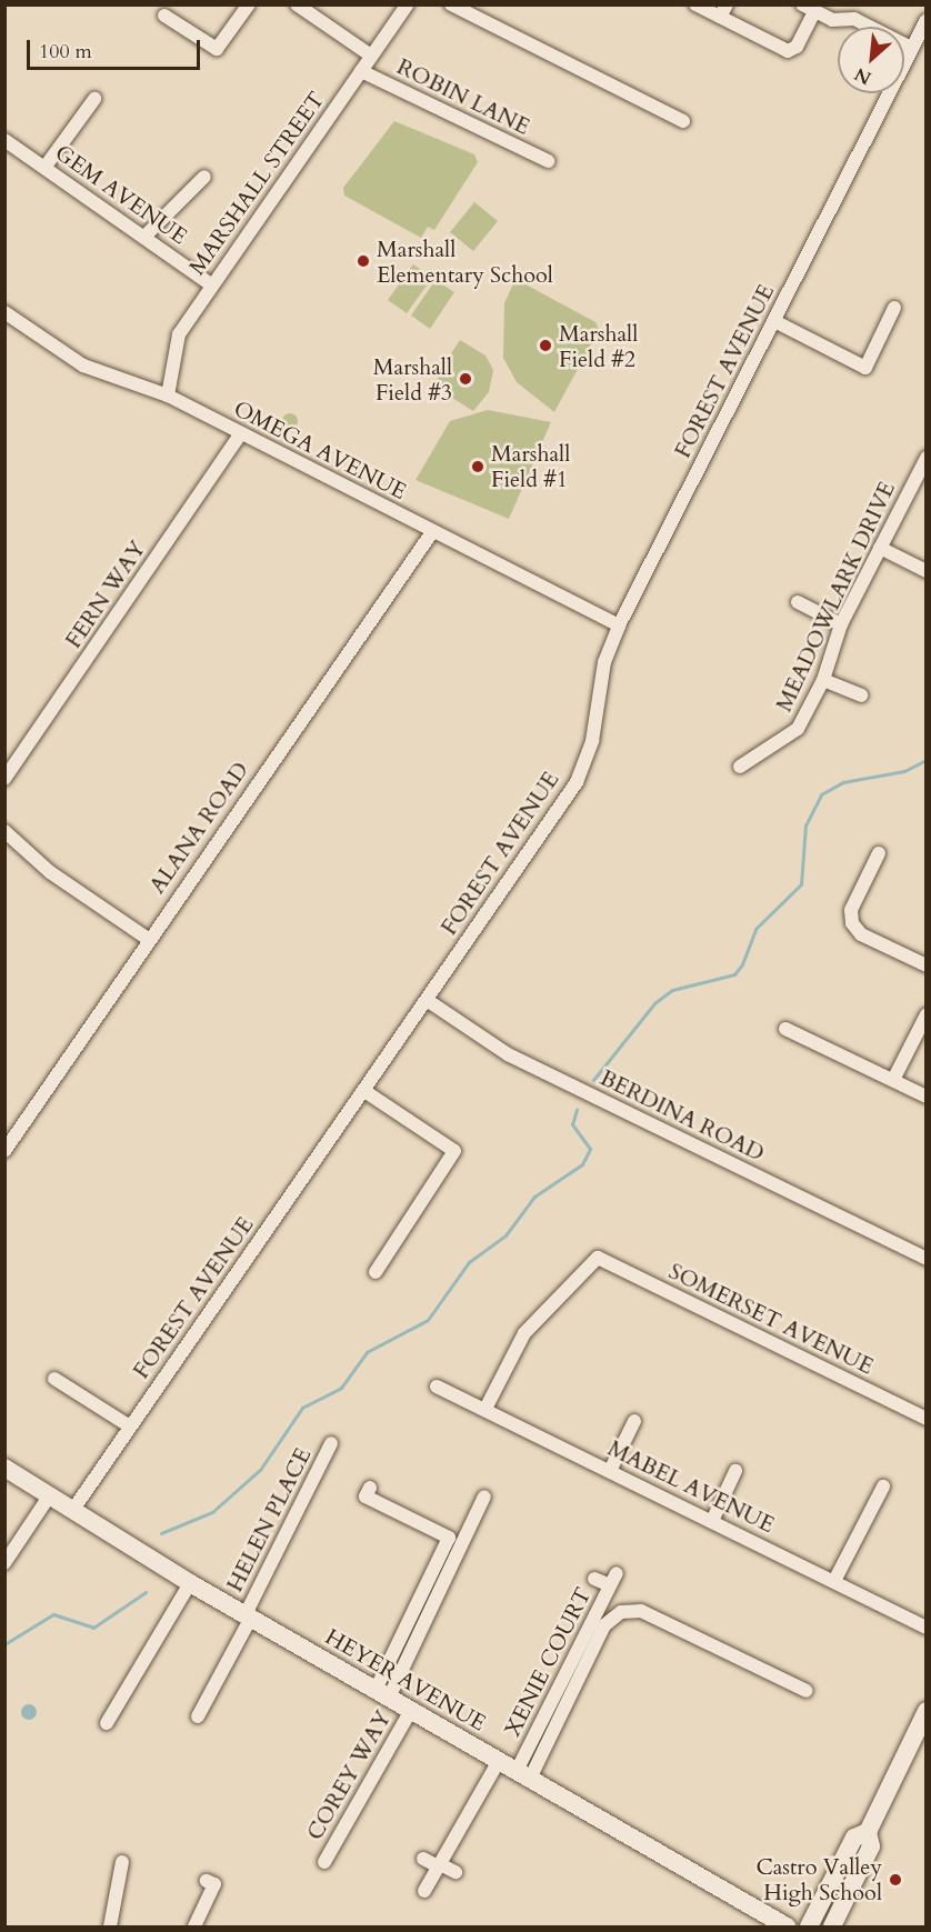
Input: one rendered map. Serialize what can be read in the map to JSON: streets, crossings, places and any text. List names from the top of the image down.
{
  "streets": {
    "street": [
      "ROBIN LANE",
      "MARSHALL STREET",
      "GEM AVENUE",
      "FOREST AVENUE",
      "OMEGA AVENUE",
      "FERN WAY",
      "MEADOWLARK DRIVE",
      "ALANA ROAD",
      "BERDINA ROAD",
      "SOMERSET AVENUE",
      "MABEL AVENUE",
      "HELEN PLACE",
      "XENIE COURT",
      "HEYER AVENUE",
      "COREY WAY"
    ]
  },
  "crossings": [
    ["ROBIN LANE", "MARSHALL STREET"],
    ["MARSHALL STREET", "GEM AVENUE"],
    ["MARSHALL STREET", "OMEGA AVENUE"],
    ["FOREST AVENUE", "OMEGA AVENUE"],
    ["FOREST AVENUE", "BERDINA ROAD"],
    ["FOREST AVENUE", "HEYER AVENUE"],
    ["OMEGA AVENUE", "FERN WAY"],
    ["OMEGA AVENUE", "ALANA ROAD"],
    ["SOMERSET AVENUE", "MABEL AVENUE"],
    ["HELEN PLACE", "HEYER AVENUE"],
    ["XENIE COURT", "HEYER AVENUE"],
    ["HEYER AVENUE", "COREY WAY"]
  ],
  "places": [
    "Marshall Elementary School",
    "Marshall Field #2",
    "Marshall Field #3",
    "Marshall Field #1",
    "Castro Valley High School"
  ],
  "scale_bar": "100 m",
  "north": "bottom left"
}
